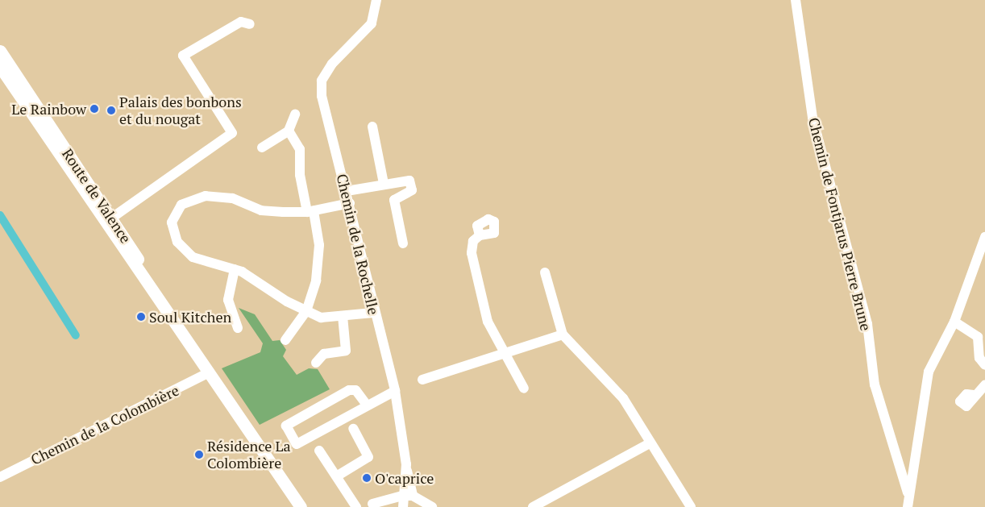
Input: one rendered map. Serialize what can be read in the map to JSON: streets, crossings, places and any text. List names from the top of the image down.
{
  "streets": {
    "main road": ["Route de Valence"],
    "street": ["Chemin de Fontjarus Pierre Brune", "Chemin de la Rochelle", "Chemin de la Colombière"]
  },
  "crossings": [
    ["Route de Valence", "Chemin de la Colombière"]
  ],
  "places": [
    "Le Rainbow",
    "Palais des bonbons et du nougat",
    "Soul Kitchen",
    "Résidence La Colombière",
    "O'caprice"
  ]
}
